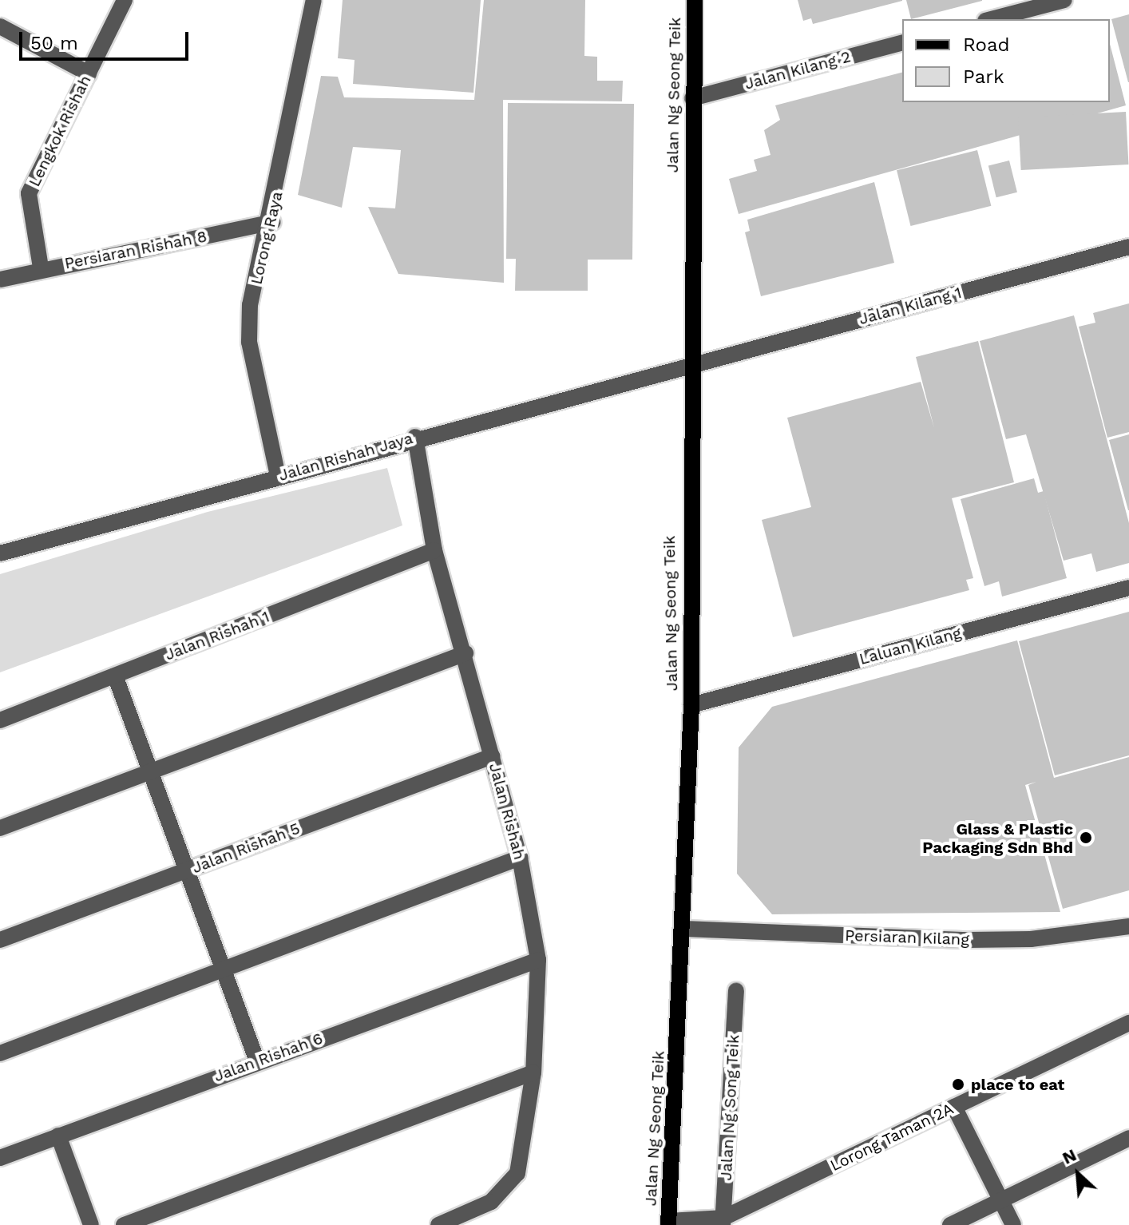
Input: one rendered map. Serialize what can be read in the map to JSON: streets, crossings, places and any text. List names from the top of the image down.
{
  "streets": {
    "main road": ["Jalan Ng Seong Teik"],
    "street": [
      "Jalan Kilang 2",
      "Lengkok Rishah",
      "Lorong Raya",
      "Persiaran Rishah 8",
      "Jalan Kilang 1",
      "Jalan Rishah Jaya",
      "Jalan Rishah 1",
      "Laluan Kilang",
      "Jalan Rishah",
      "Jalan Rishah 5",
      "Persiaran Kilang",
      "Jalan Rishah 6",
      "Jalan Ng Song Teik",
      "Lorong Taman 2A"
    ]
  },
  "crossings": [
    ["Jalan Kilang 2", "Jalan Ng Seong Teik"],
    ["Jalan Ng Seong Teik", "Jalan Kilang 1"],
    ["Jalan Ng Seong Teik", "Jalan Rishah Jaya"],
    ["Jalan Ng Seong Teik", "Laluan Kilang"],
    ["Jalan Ng Seong Teik", "Persiaran Kilang"],
    ["Lengkok Rishah", "Persiaran Rishah 8"],
    ["Lorong Raya", "Persiaran Rishah 8"],
    ["Lorong Raya", "Jalan Rishah Jaya"],
    ["Jalan Kilang 1", "Jalan Rishah Jaya"],
    ["Jalan Rishah Jaya", "Jalan Rishah"],
    ["Jalan Rishah 1", "Jalan Rishah"],
    ["Jalan Rishah", "Jalan Rishah 5"],
    ["Jalan Rishah", "Jalan Rishah 6"],
    ["Jalan Ng Song Teik", "Lorong Taman 2A"]
  ],
  "places": ["Glass & Plastic Packaging Sdn Bhd", "place to eat"],
  "legend": ["Road", "Park"],
  "scale_bar": "50 m",
  "north": "top left"
}
